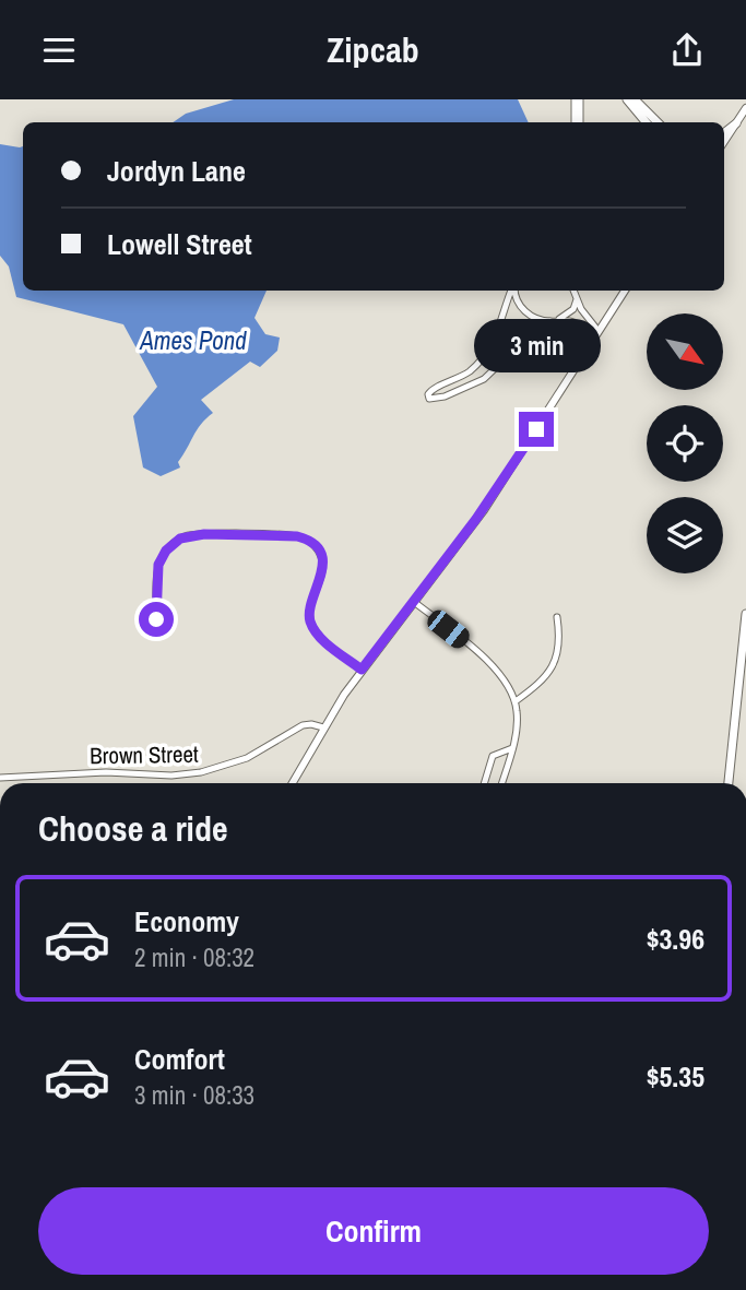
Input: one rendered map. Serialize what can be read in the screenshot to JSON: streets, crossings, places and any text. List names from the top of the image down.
{
  "streets": {
    "street": ["Brown Street"]
  },
  "water": ["Ames Pond"],
  "north": "bottom right",
  "page": {
    "header": "Zipcab",
    "banner": ["Jordyn Lane", "Lowell Street"],
    "bubble": "3 min",
    "heading": "Choose a ride",
    "list": [
      {
        "name": "Economy",
        "note": "2 min · 08:32",
        "value": "$3.96"
      },
      {
        "name": "Comfort",
        "note": "3 min · 08:33",
        "value": "$5.35"
      }
    ],
    "buttons": "Confirm"
  }
}
